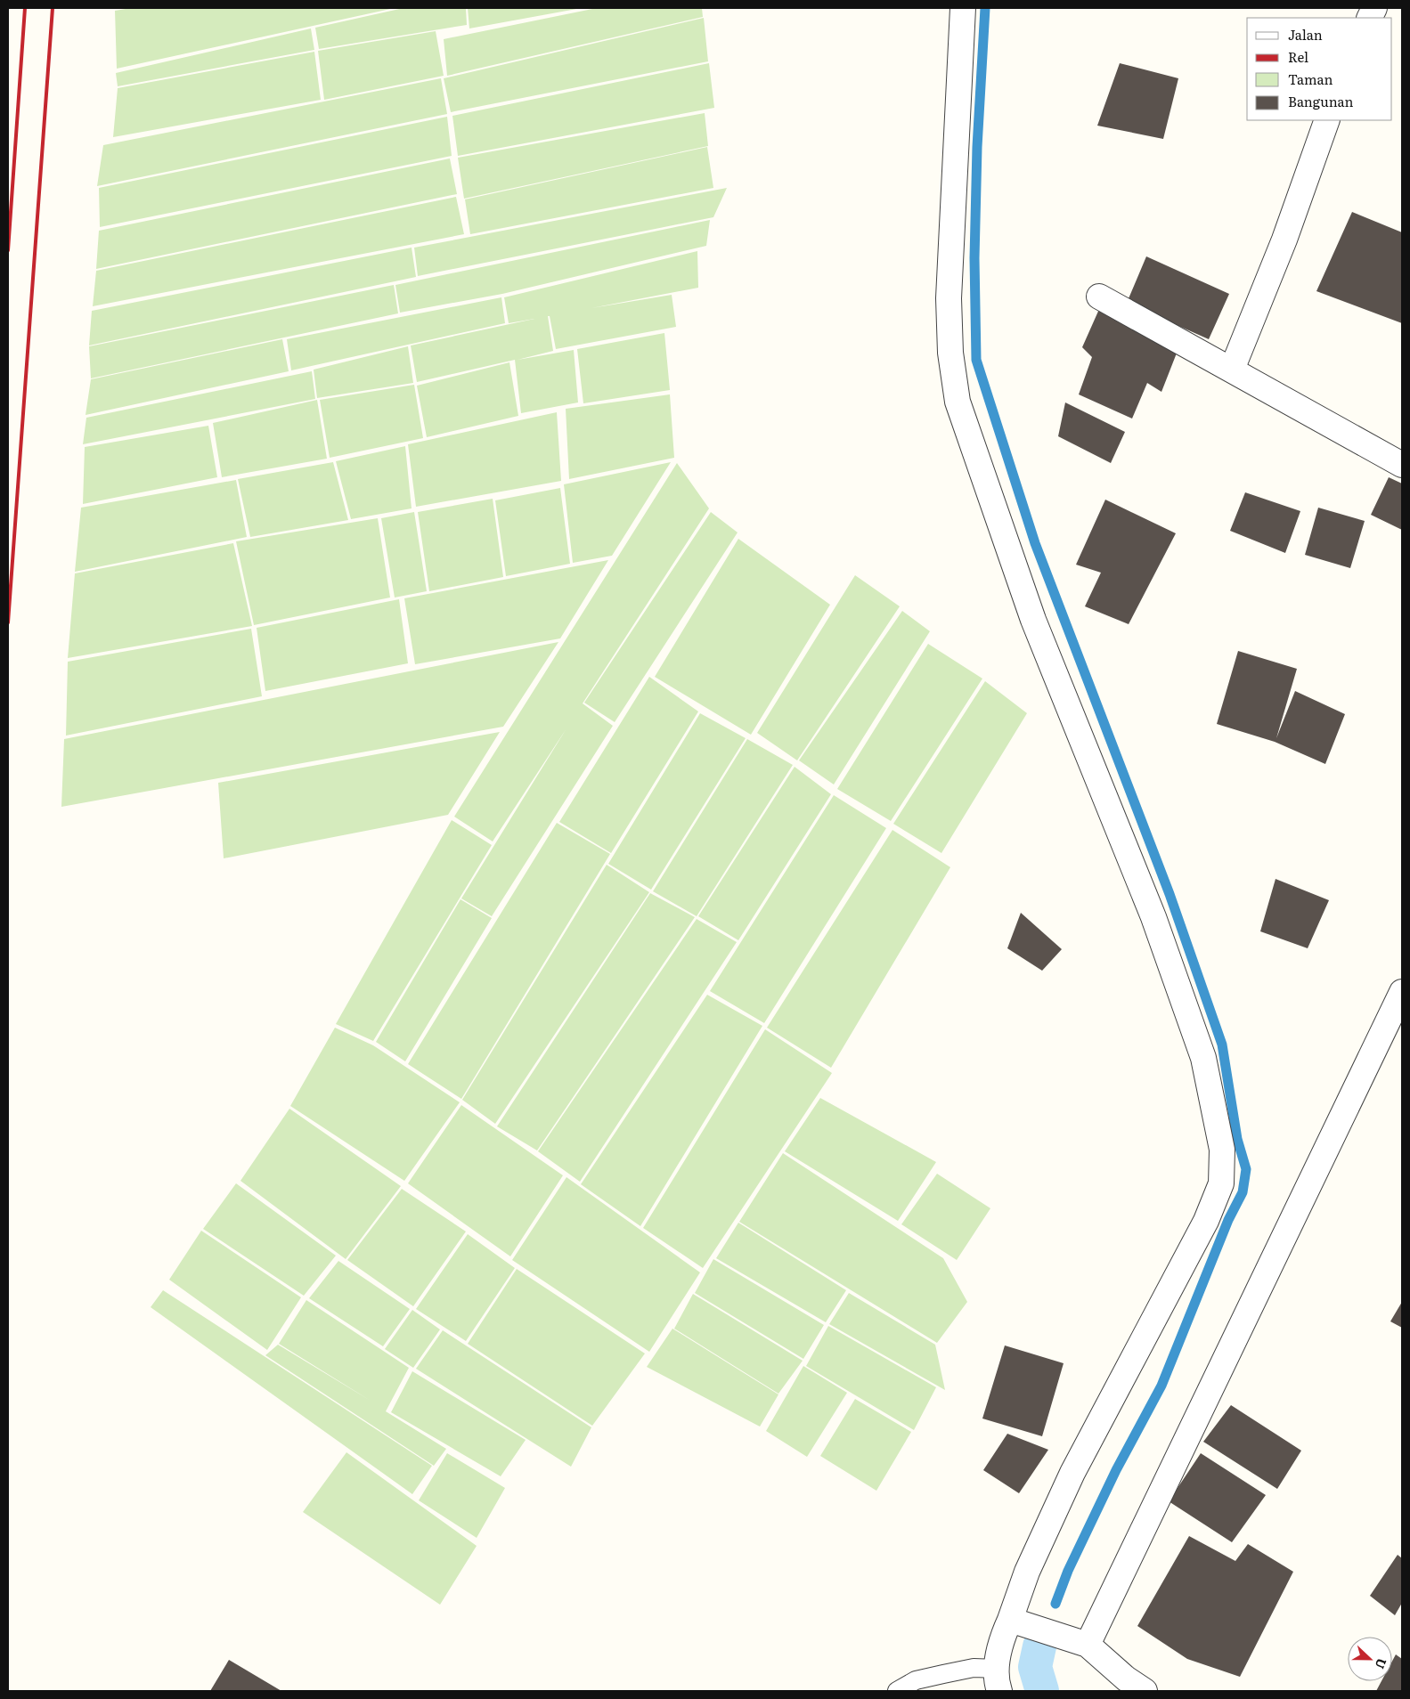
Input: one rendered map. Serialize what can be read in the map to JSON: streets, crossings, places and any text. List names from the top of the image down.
{
  "legend": [
    "Jalan",
    "Rel",
    "Taman",
    "Bangunan"
  ],
  "north": "right"
}
